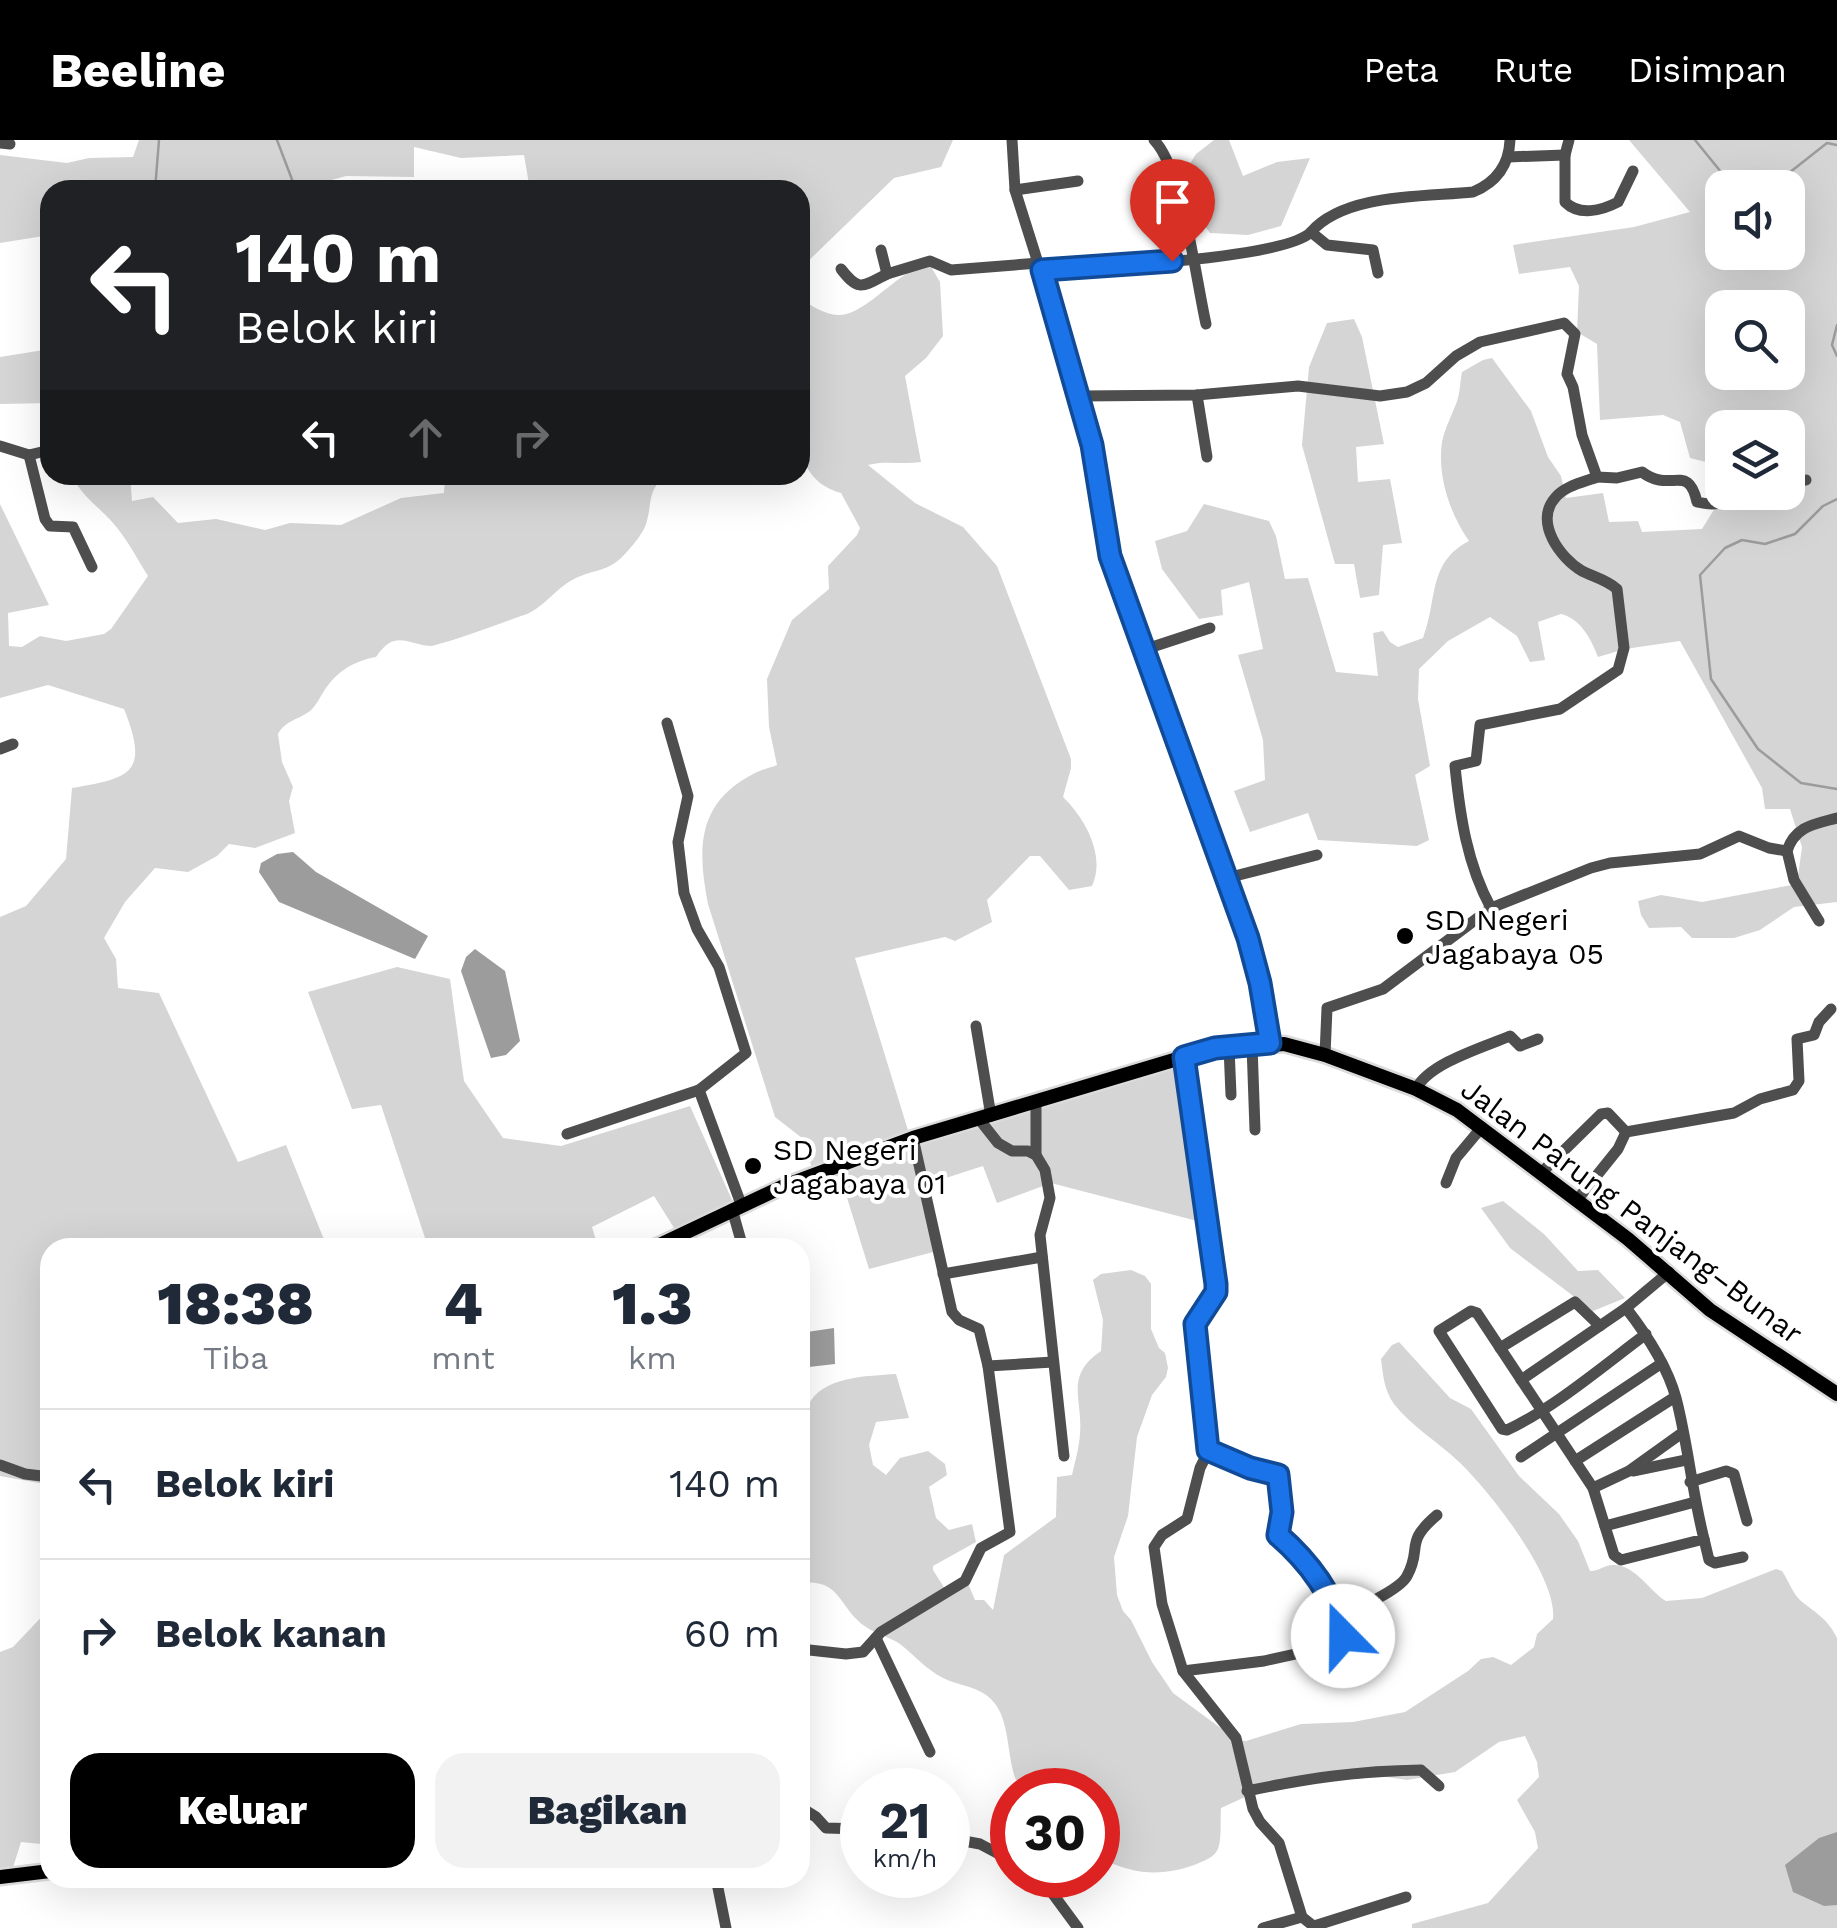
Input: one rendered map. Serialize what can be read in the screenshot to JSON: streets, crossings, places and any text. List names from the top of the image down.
{
  "streets": {
    "main road": ["Jalan Parung Panjang–Bunar"]
  },
  "places": ["SD Negeri Jagabaya 05", "SD Negeri Jagabaya 01"],
  "page": {
    "header": "Beeline",
    "nav": ["Peta", "Rute", "Disimpan"],
    "turn": ["140 m", "Belok kiri"],
    "eta": [
      "18:38",
      "Tiba",
      "4",
      "mnt",
      "1.3",
      "km"
    ],
    "list": [
      {
        "name": "Belok kiri",
        "value": "140 m"
      },
      {
        "name": "Belok kanan",
        "value": "60 m"
      }
    ],
    "buttons": ["Keluar", "Bagikan"],
    "speed": "21 km/h",
    "limit": "30"
  }
}
